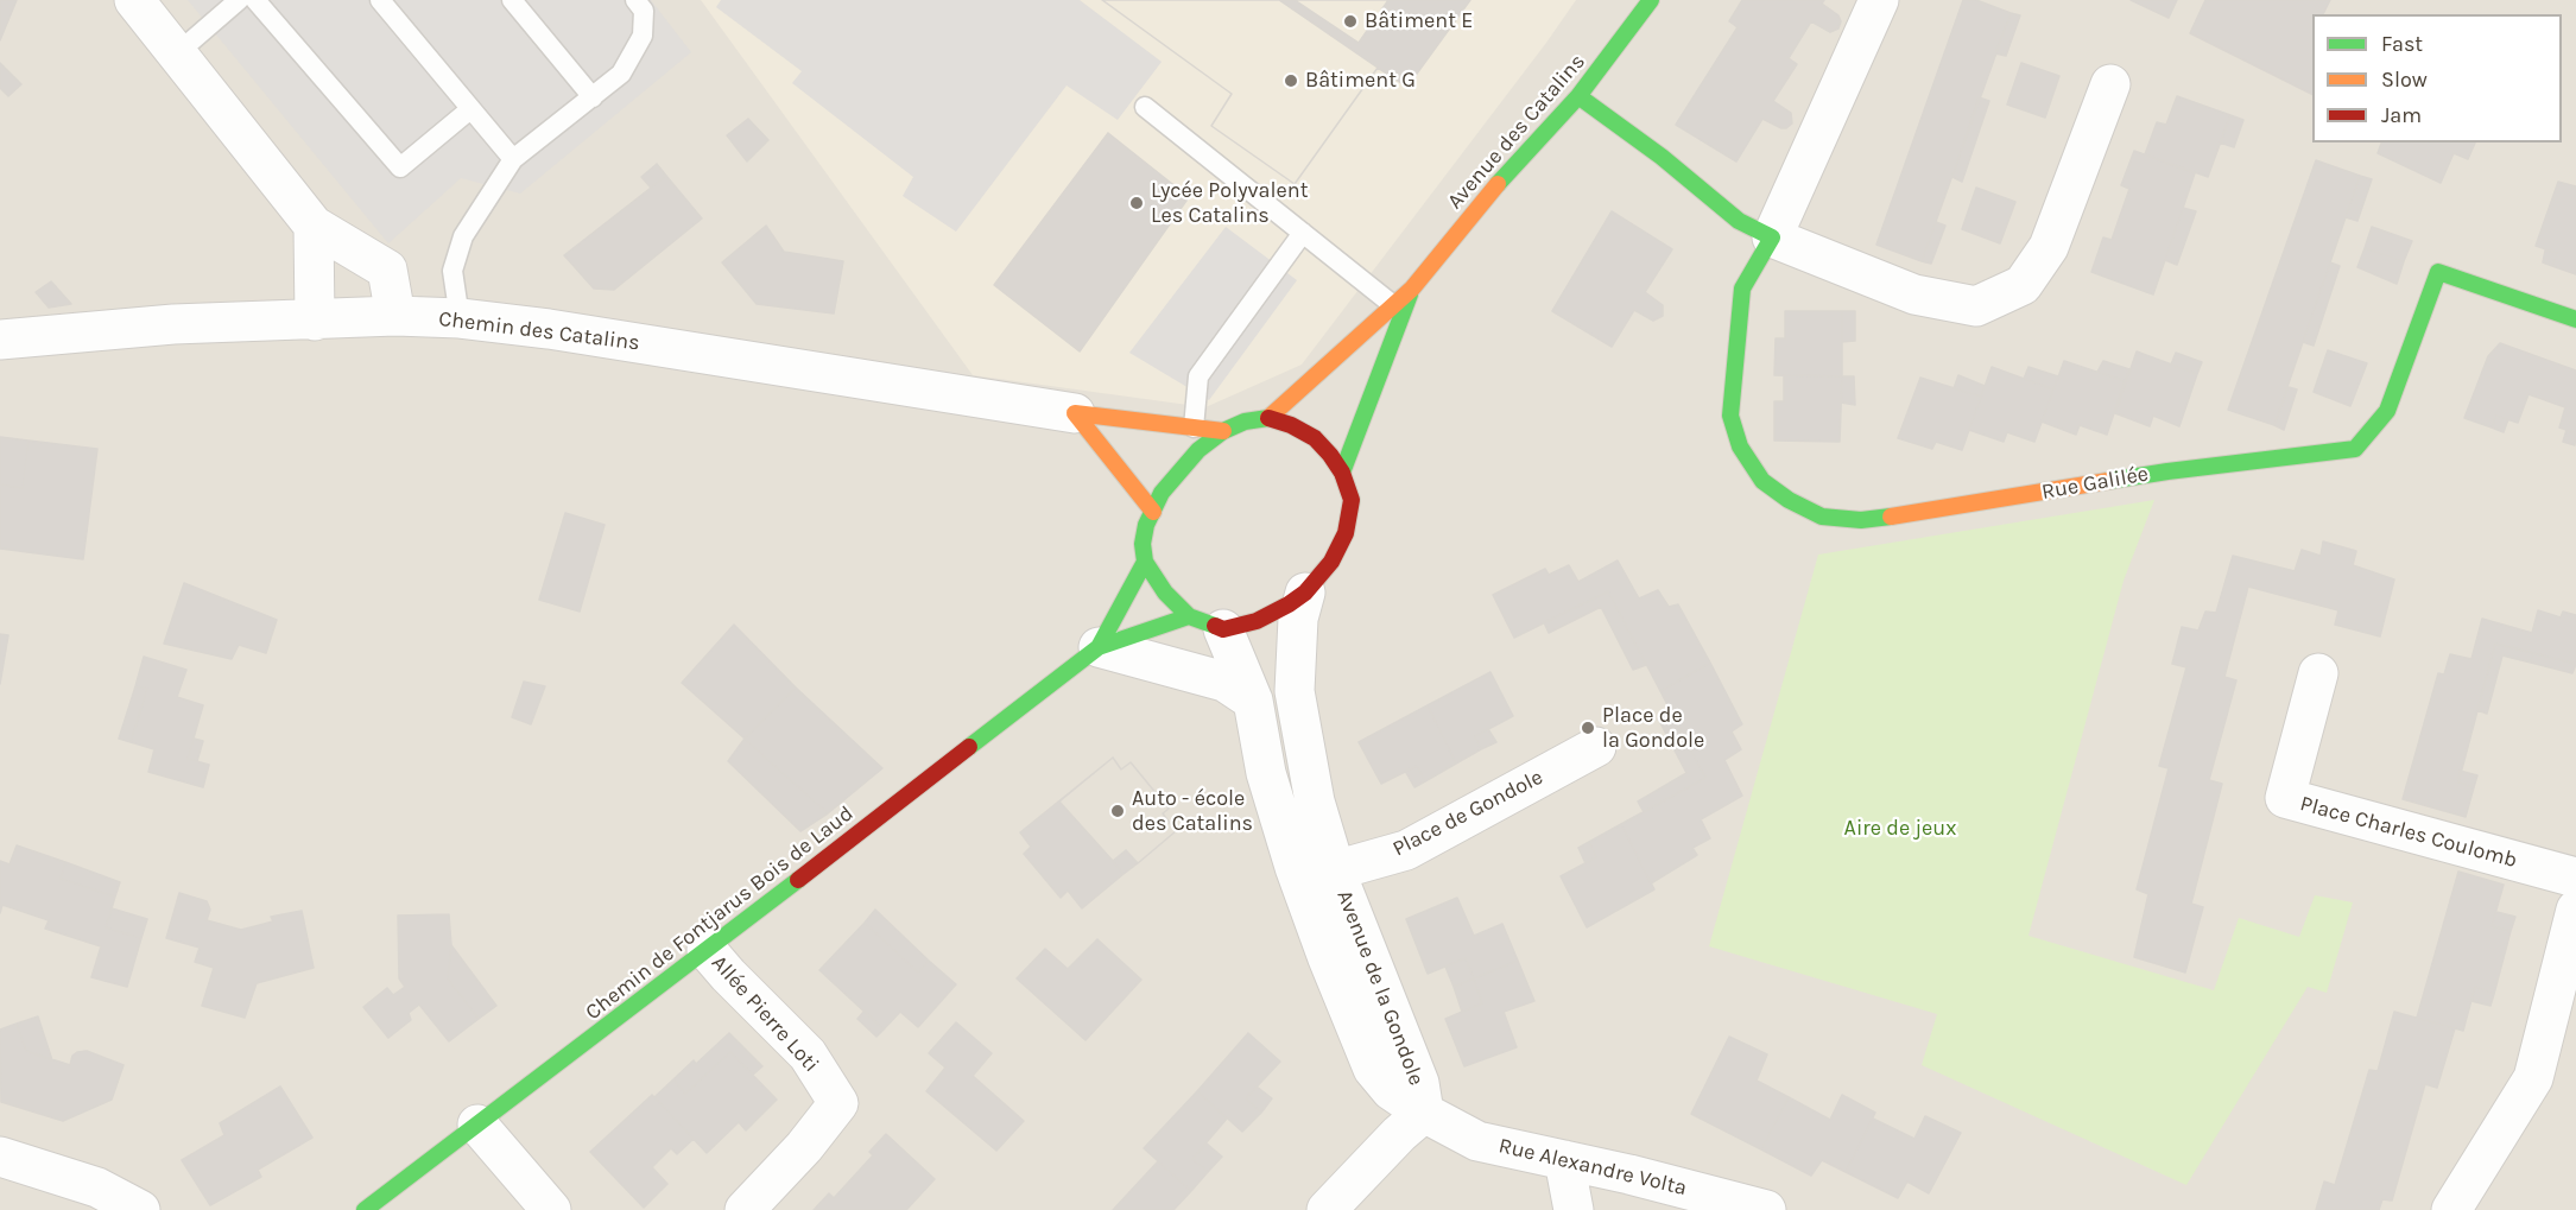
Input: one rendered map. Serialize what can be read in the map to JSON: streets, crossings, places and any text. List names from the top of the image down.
{
  "streets": {
    "street": [
      "Avenue des Catalins",
      "Chemin des Catalins",
      "Rue Galilée",
      "Place de Gondole",
      "Place Charles Coulomb",
      "Chemin de Fontjarus Bois de Laud",
      "Avenue de la Gondole",
      "Allée Pierre Loti",
      "Rue Alexandre Volta"
    ]
  },
  "crossings": [
    ["Avenue des Catalins", "Avenue de la Gondole"],
    ["Place de Gondole", "Avenue de la Gondole"],
    ["Chemin de Fontjarus Bois de Laud", "Allée Pierre Loti"],
    ["Avenue de la Gondole", "Rue Alexandre Volta"]
  ],
  "parks": ["Aire de jeux"],
  "places": [
    "Bâtiment E",
    "Bâtiment G",
    "Lycée Polyvalent Les Catalins",
    "Place de la Gondole",
    "Auto - école des Catalins"
  ],
  "legend": ["Fast", "Slow", "Jam"]
}
